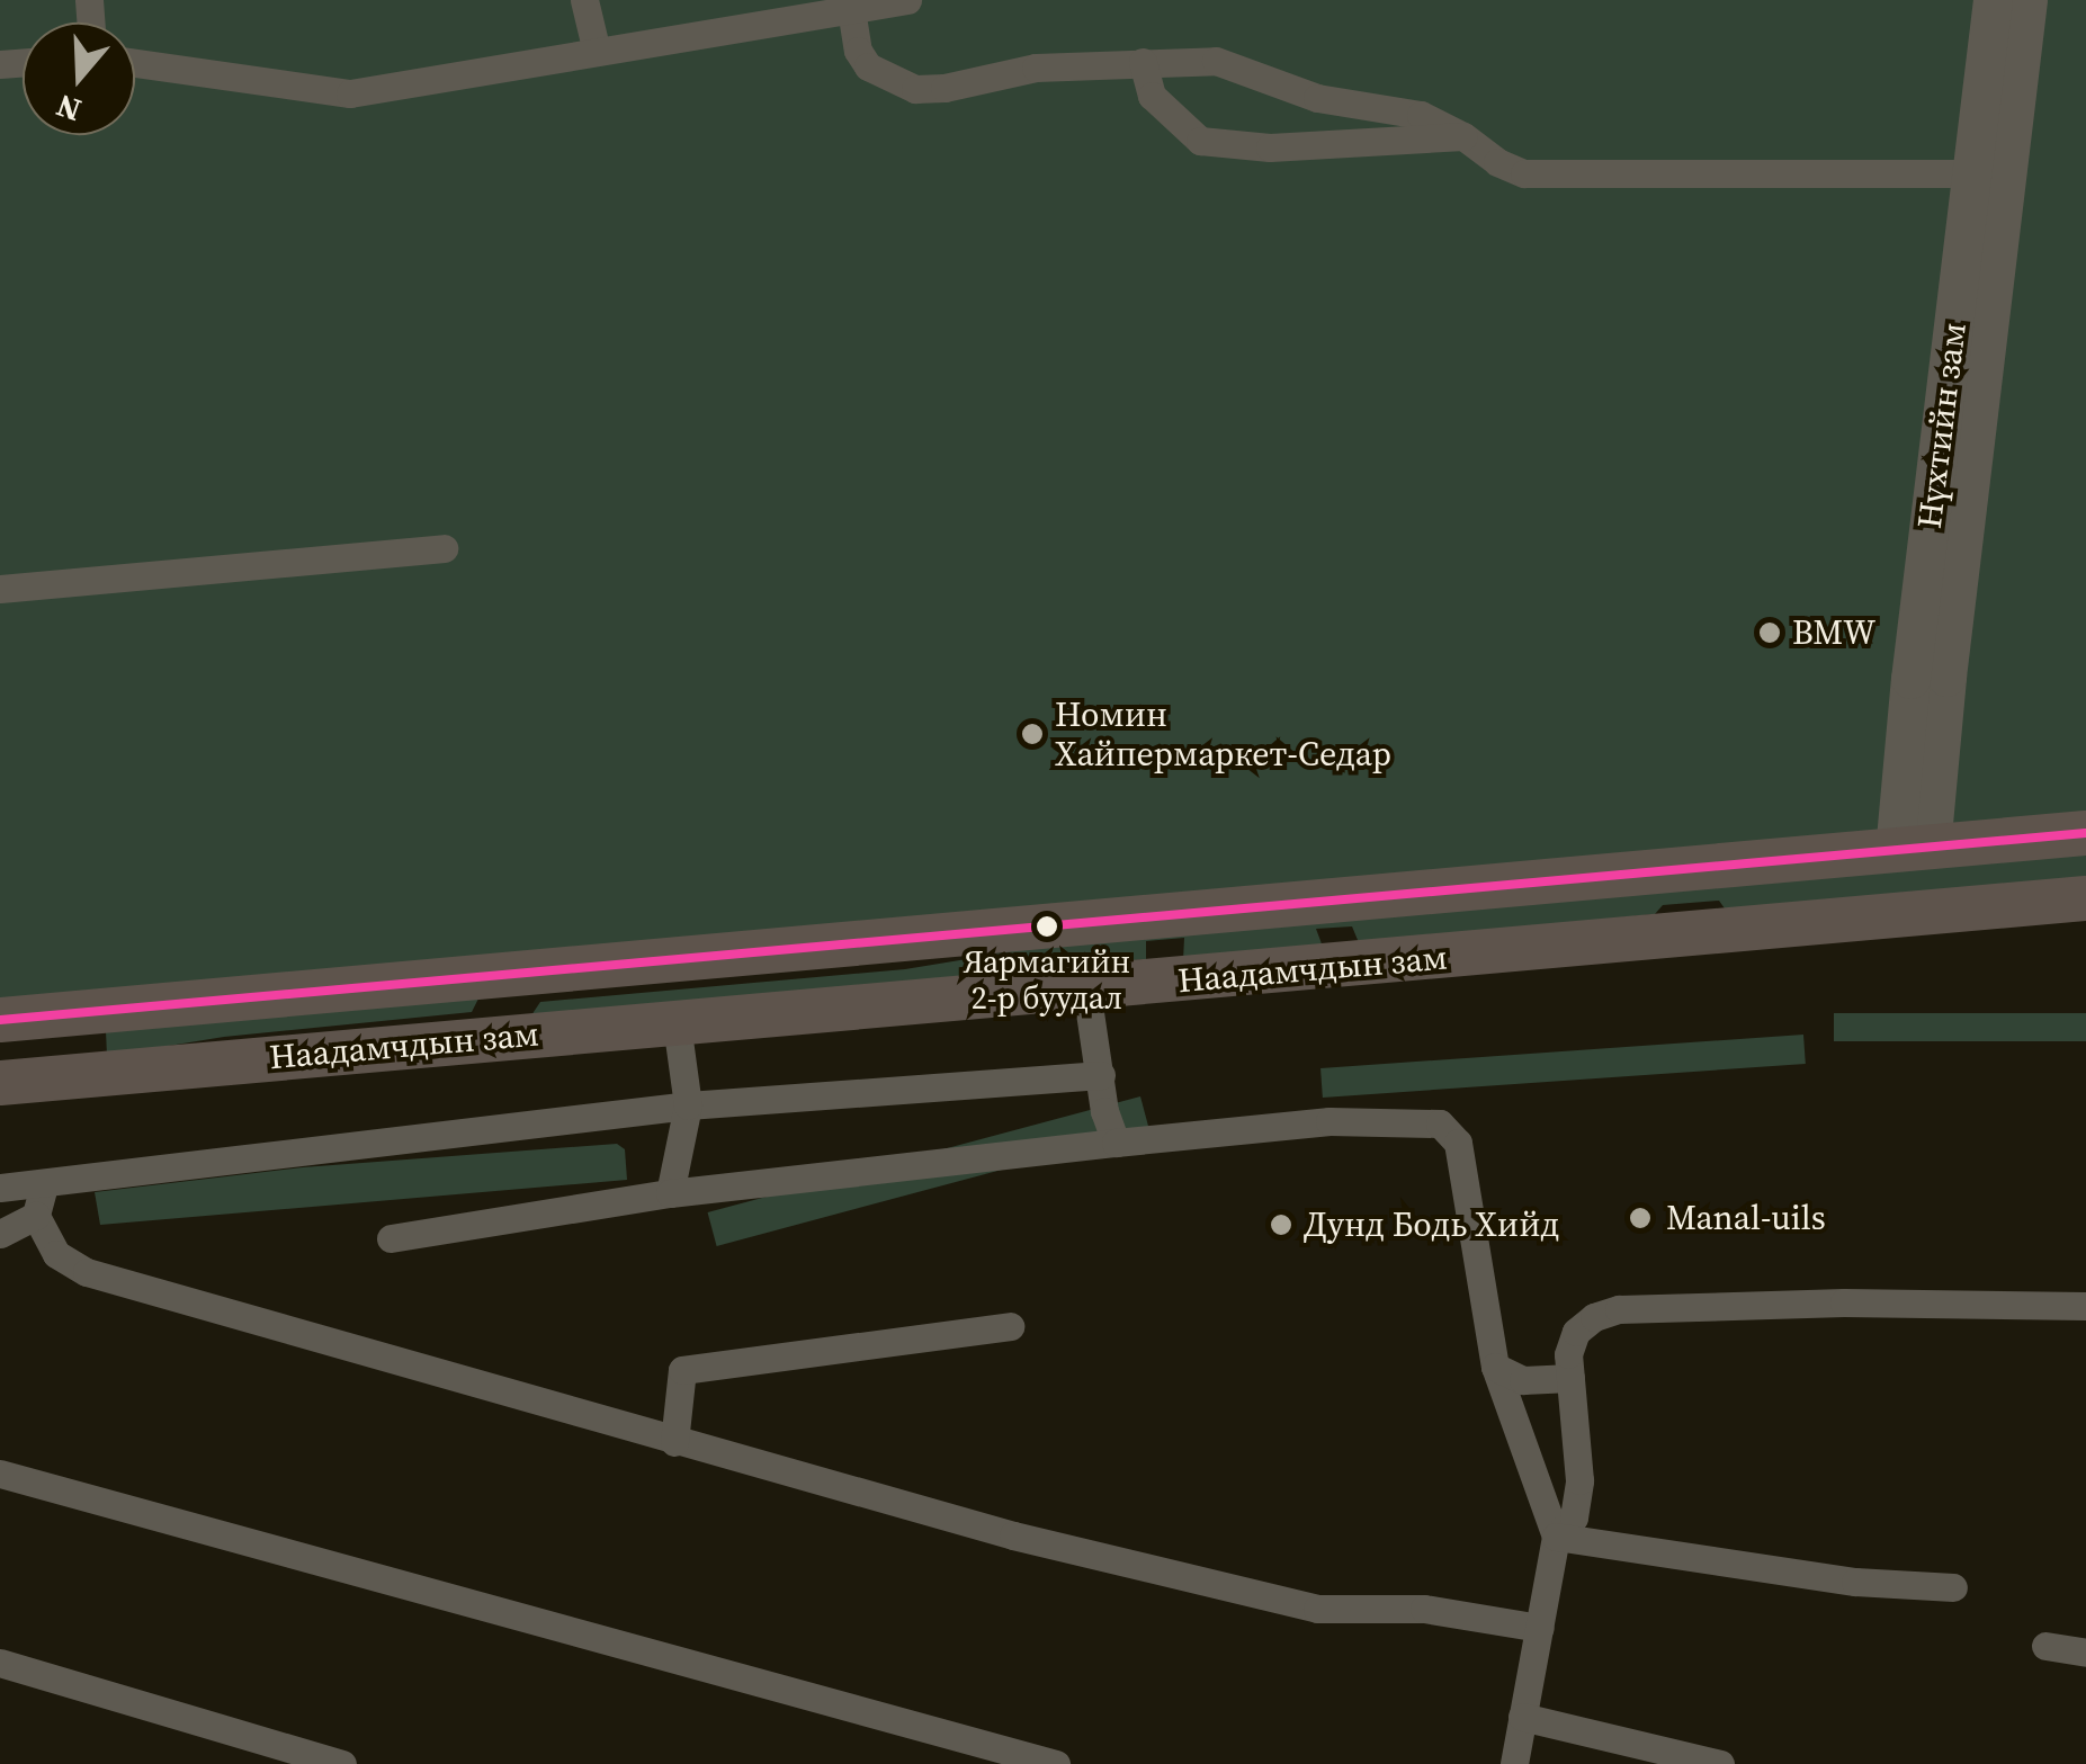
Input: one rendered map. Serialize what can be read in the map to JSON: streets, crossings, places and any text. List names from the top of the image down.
{
  "streets": {
    "highway": ["Наадамчдын зам"],
    "main road": ["Нүхтийн зам"]
  },
  "crossings": [
    ["Нүхтийн зам", "Наадамчдын зам"]
  ],
  "places": [
    "BMW",
    "Номин Хайпермаркет-Седар",
    "Яармагийн 2-р буудал",
    "Manal-uils",
    "Дунд Бодь Хийд"
  ],
  "north": "bottom"
}
